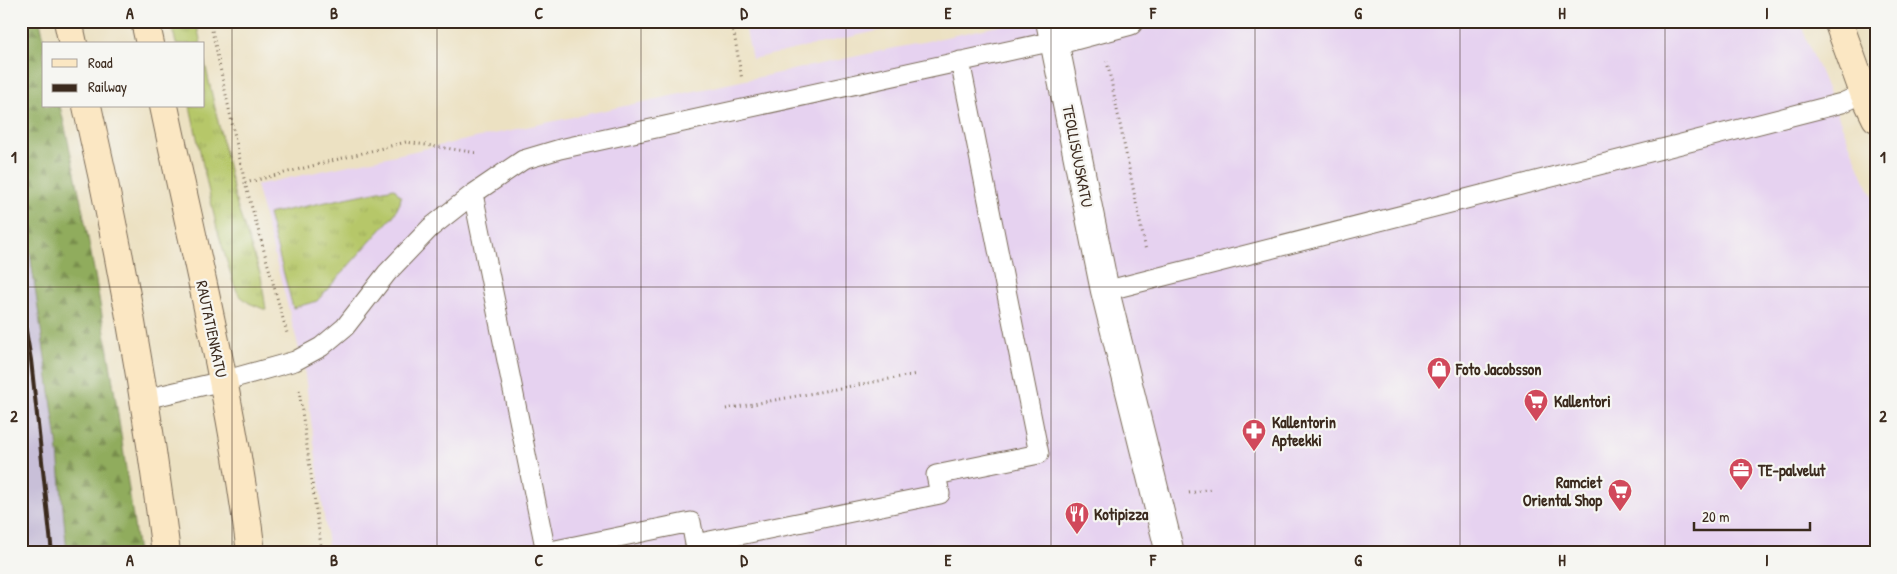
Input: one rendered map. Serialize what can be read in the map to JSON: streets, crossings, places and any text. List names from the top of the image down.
{
  "streets": {
    "main road": ["RAUTATIENKATU"],
    "street": ["TEOLLISUUSKATU"]
  },
  "places": {
    "shop": ["Foto Jacobsson"],
    "supermarket": ["Kallentori", "Ramciet Oriental Shop"],
    "pharmacy": ["Kallentorin Apteekki"],
    "office": ["TE-palvelut"],
    "restaurant": ["Kotipizza"]
  },
  "legend": ["Road", "Railway"],
  "scale_bar": "20 m",
  "grid": {
    "columns": [
      "A",
      "B",
      "C",
      "D",
      "E",
      "F",
      "G",
      "H",
      "I"
    ],
    "rows": ["1", "2"]
  }
}
